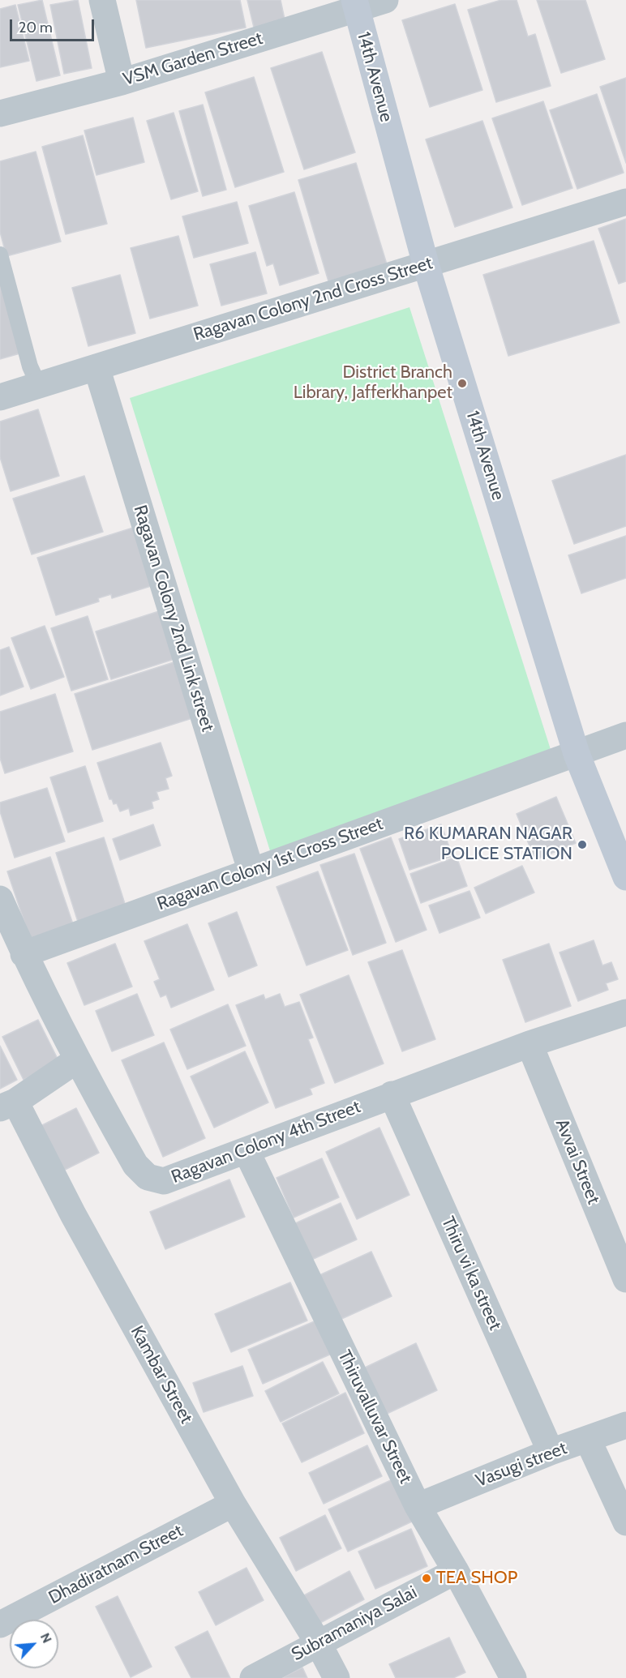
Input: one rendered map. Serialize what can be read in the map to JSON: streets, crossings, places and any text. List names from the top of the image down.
{
  "streets": {
    "street": [
      "VSM Garden Street",
      "14th Avenue",
      "Ragavan Colony 2nd Cross Street",
      "Ragavan Colony 2nd Link street",
      "Ragavan Colony 1st Cross Street",
      "Ragavan Colony 4th Street",
      "Avvai Street",
      "Thiru vi ka street",
      "Kambar Street",
      "Thiruvalluvar Street",
      "Vasugi street",
      "Dhadiratnam Street",
      "Subramaniya Salai"
    ]
  },
  "crossings": [
    ["VSM Garden Street", "14th Avenue"],
    ["14th Avenue", "Ragavan Colony 2nd Cross Street"],
    ["14th Avenue", "Ragavan Colony 1st Cross Street"],
    ["Ragavan Colony 2nd Cross Street", "Ragavan Colony 2nd Link street"],
    ["Ragavan Colony 2nd Link street", "Ragavan Colony 1st Cross Street"],
    ["Ragavan Colony 1st Cross Street", "Ragavan Colony 4th Street"],
    ["Ragavan Colony 4th Street", "Avvai Street"],
    ["Ragavan Colony 4th Street", "Thiru vi ka street"],
    ["Ragavan Colony 4th Street", "Thiruvalluvar Street"],
    ["Thiru vi ka street", "Vasugi street"],
    ["Kambar Street", "Dhadiratnam Street"],
    ["Kambar Street", "Subramaniya Salai"],
    ["Thiruvalluvar Street", "Vasugi street"],
    ["Thiruvalluvar Street", "Subramaniya Salai"]
  ],
  "places": ["District Branch Library, Jafferkhanpet", "R6 KUMARAN NAGAR POLICE STATION", "TEA SHOP"],
  "scale_bar": "20 m",
  "north": "top right"
}
